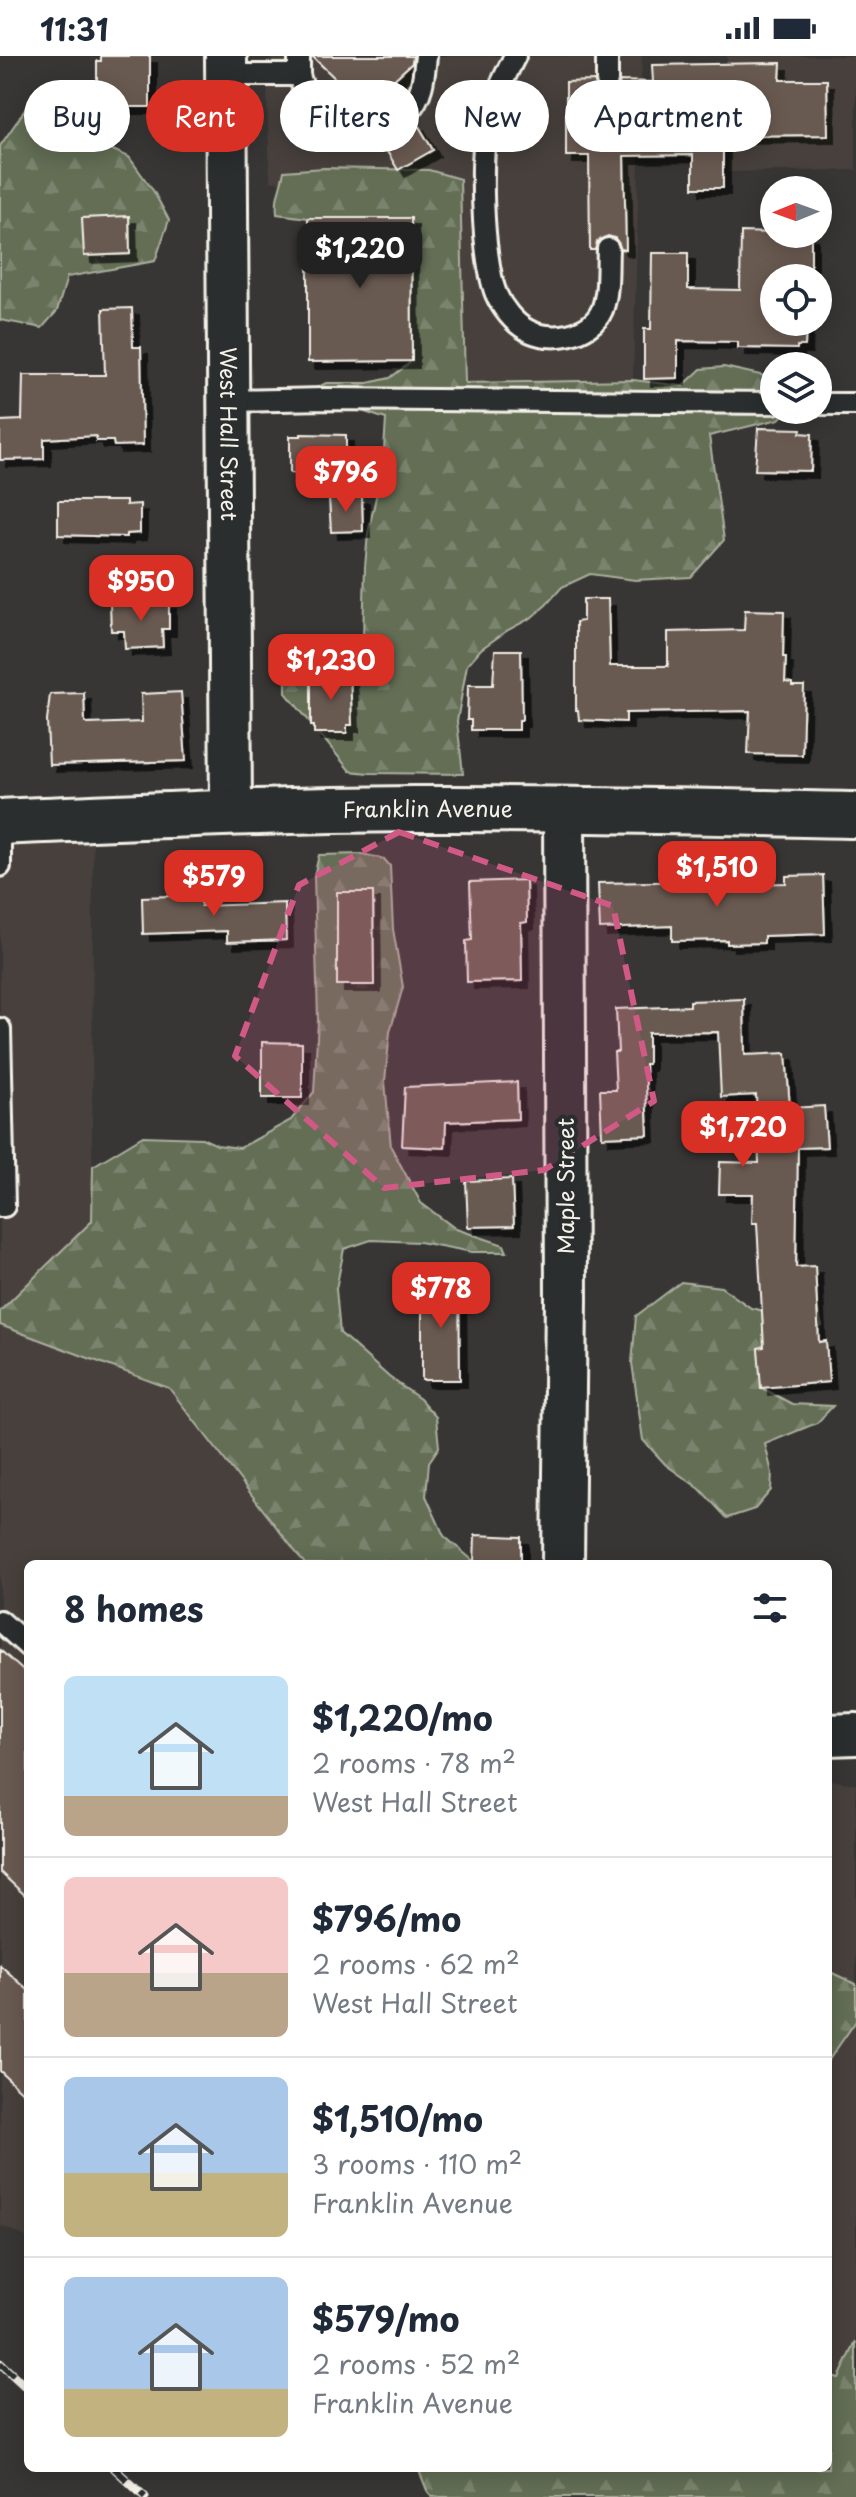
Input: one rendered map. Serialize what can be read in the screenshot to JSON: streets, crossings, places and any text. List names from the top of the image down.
{
  "streets": {
    "street": ["West Hall Street", "Franklin Avenue", "Maple Street"]
  },
  "crossings": [
    ["West Hall Street", "Franklin Avenue"],
    ["Franklin Avenue", "Maple Street"]
  ],
  "north": "left",
  "page": {
    "status": "11:31",
    "chip": [
      "Buy",
      "Rent",
      "Filters",
      "New",
      "Apartment"
    ],
    "price": [
      "$1,220",
      "$796",
      "$950",
      "$1,230",
      "$1,510",
      "$579",
      "$1,720",
      "$778"
    ],
    "heading": "8 homes",
    "list": [
      {
        "name": "$1,220/mo",
        "note": "2 rooms · 78 m² · West Hall Street"
      },
      {
        "name": "$796/mo",
        "note": "2 rooms · 62 m² · West Hall Street"
      },
      {
        "name": "$1,510/mo",
        "note": "3 rooms · 110 m² · Franklin Avenue"
      },
      {
        "name": "$579/mo",
        "note": "2 rooms · 52 m² · Franklin Avenue"
      }
    ]
  }
}
